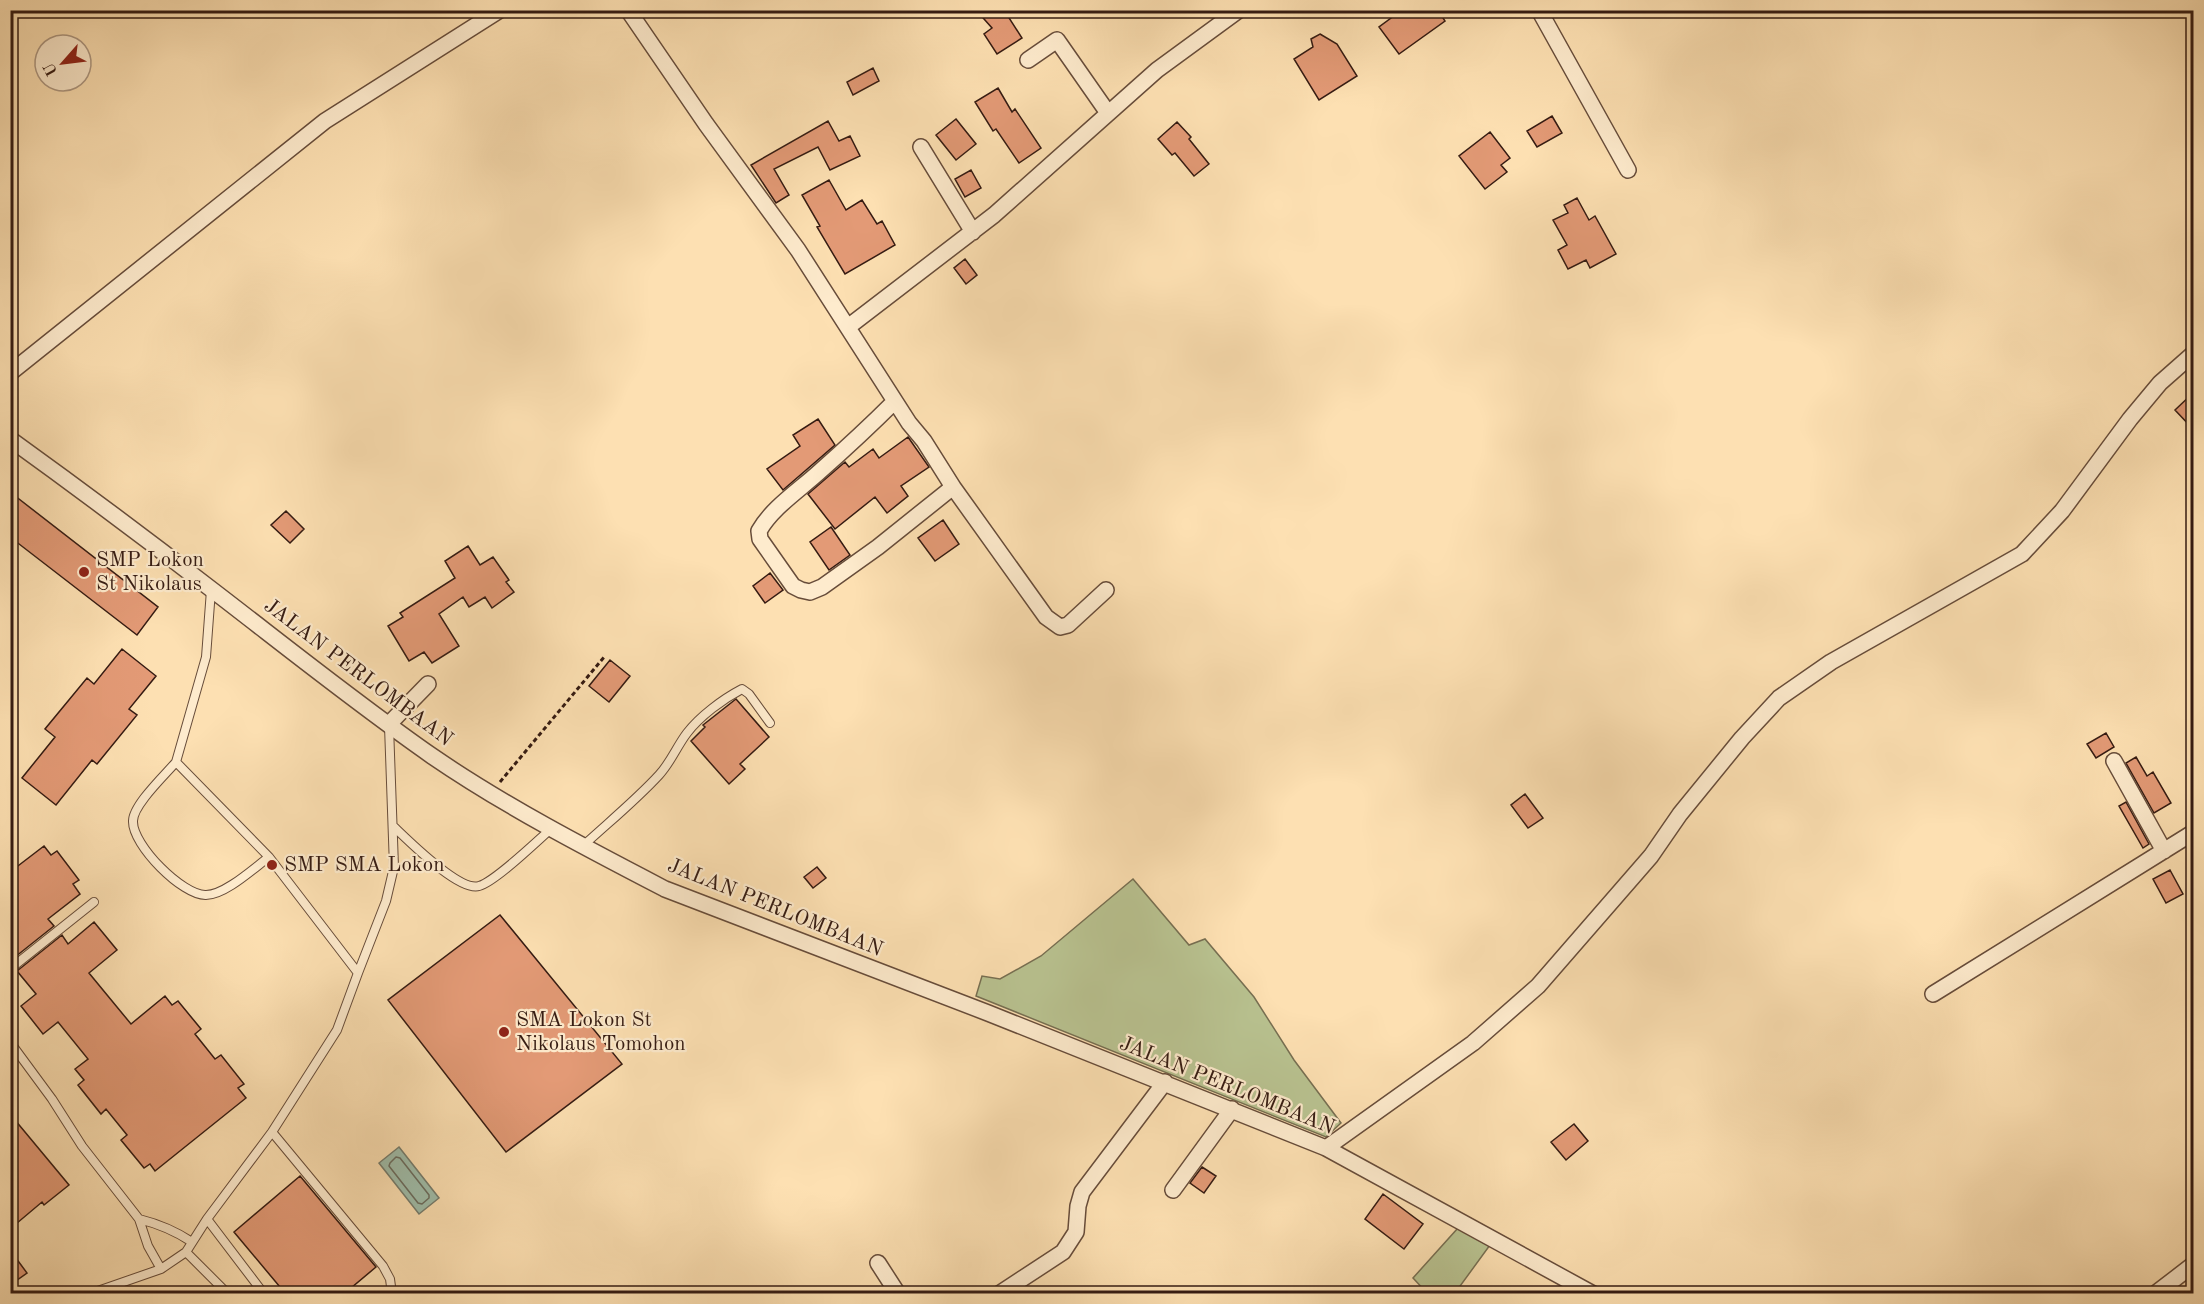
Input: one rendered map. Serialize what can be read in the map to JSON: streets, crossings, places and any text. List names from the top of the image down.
{
  "streets": {
    "street": ["JALAN PERLOMBAAN"]
  },
  "places": ["SMP Lokon St Nikolaus", "SMP SMA Lokon", "SMA Lokon St Nikolaus Tomohon"],
  "north": "bottom left"
}
